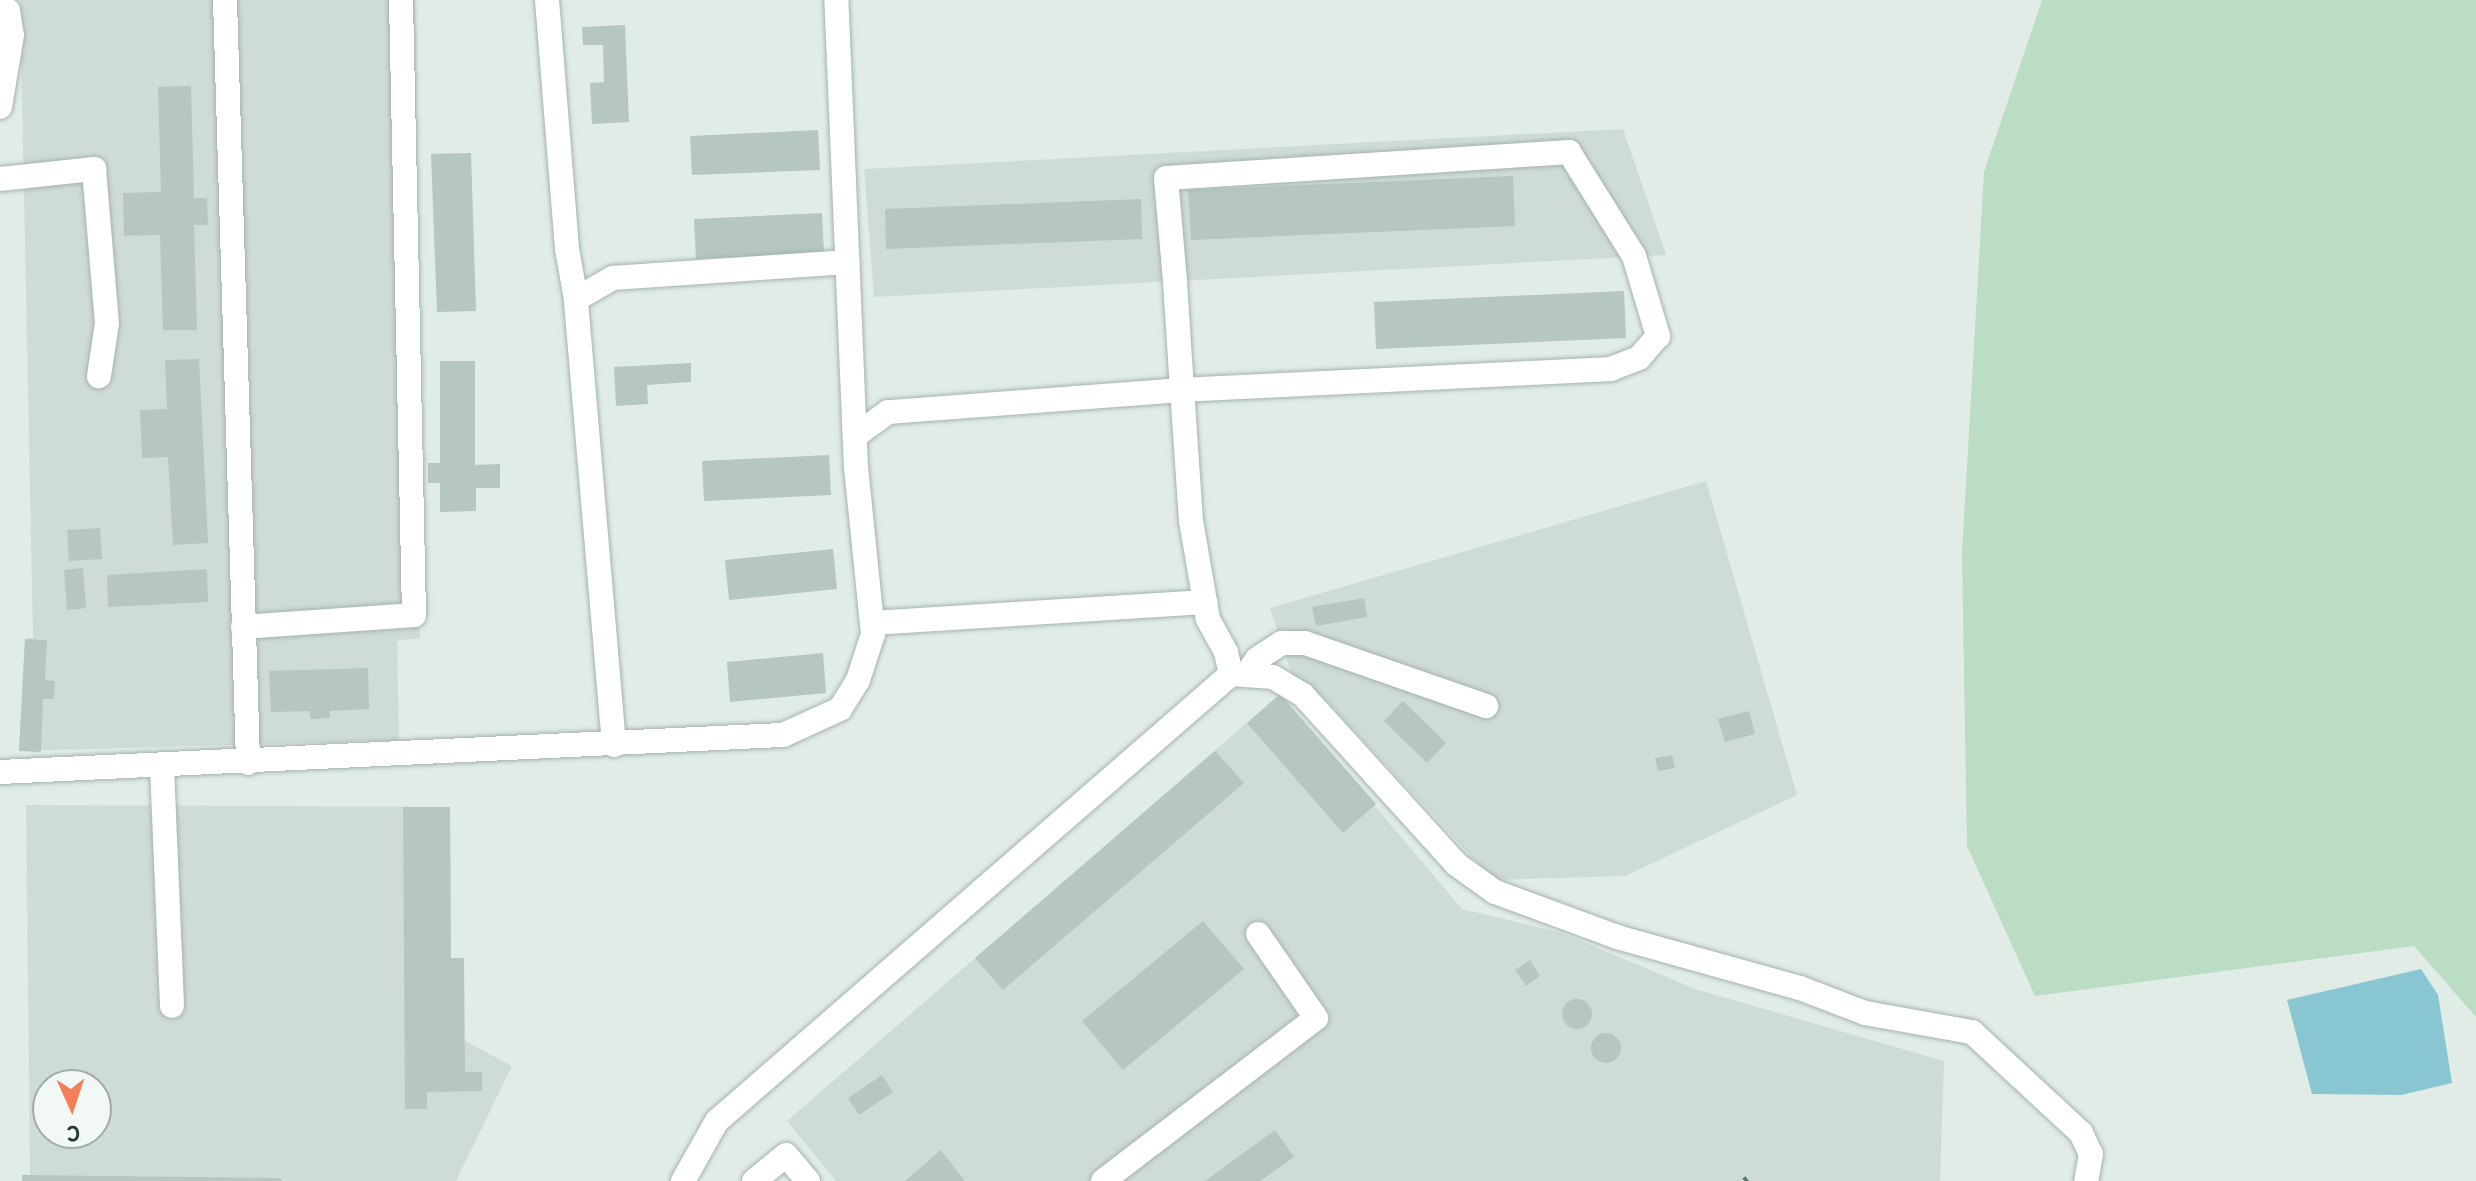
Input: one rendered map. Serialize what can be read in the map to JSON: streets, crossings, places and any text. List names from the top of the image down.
{
  "north": "bottom"
}
